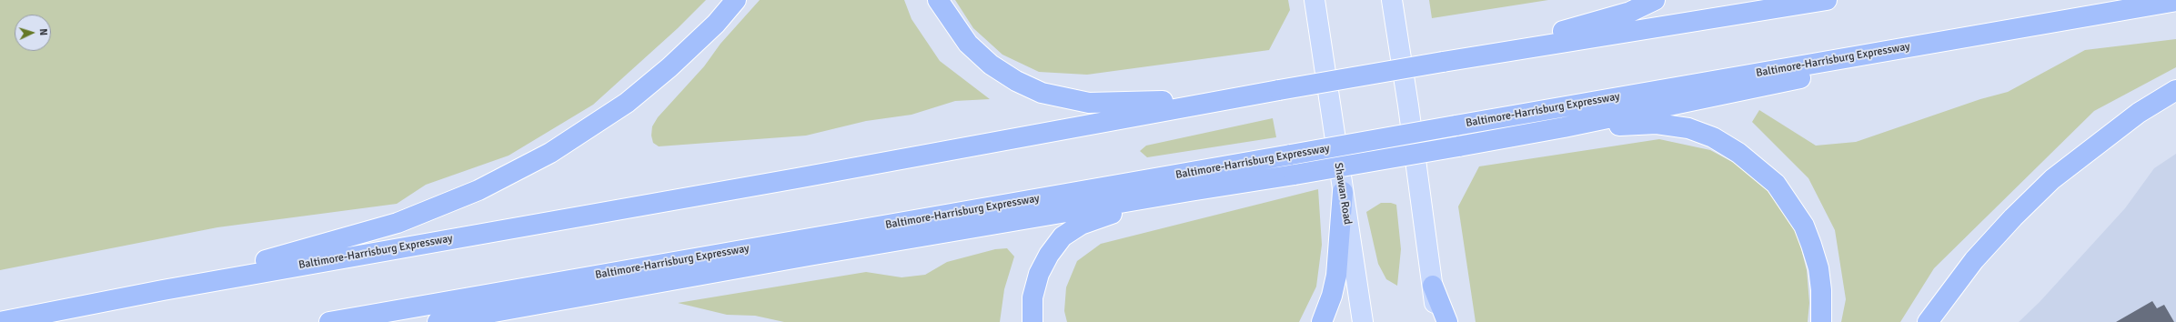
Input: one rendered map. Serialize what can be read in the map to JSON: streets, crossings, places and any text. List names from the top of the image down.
{
  "streets": {
    "highway": ["Baltimore-Harrisburg Expressway"],
    "main road": ["Shawan Road"]
  },
  "north": "right"
}
